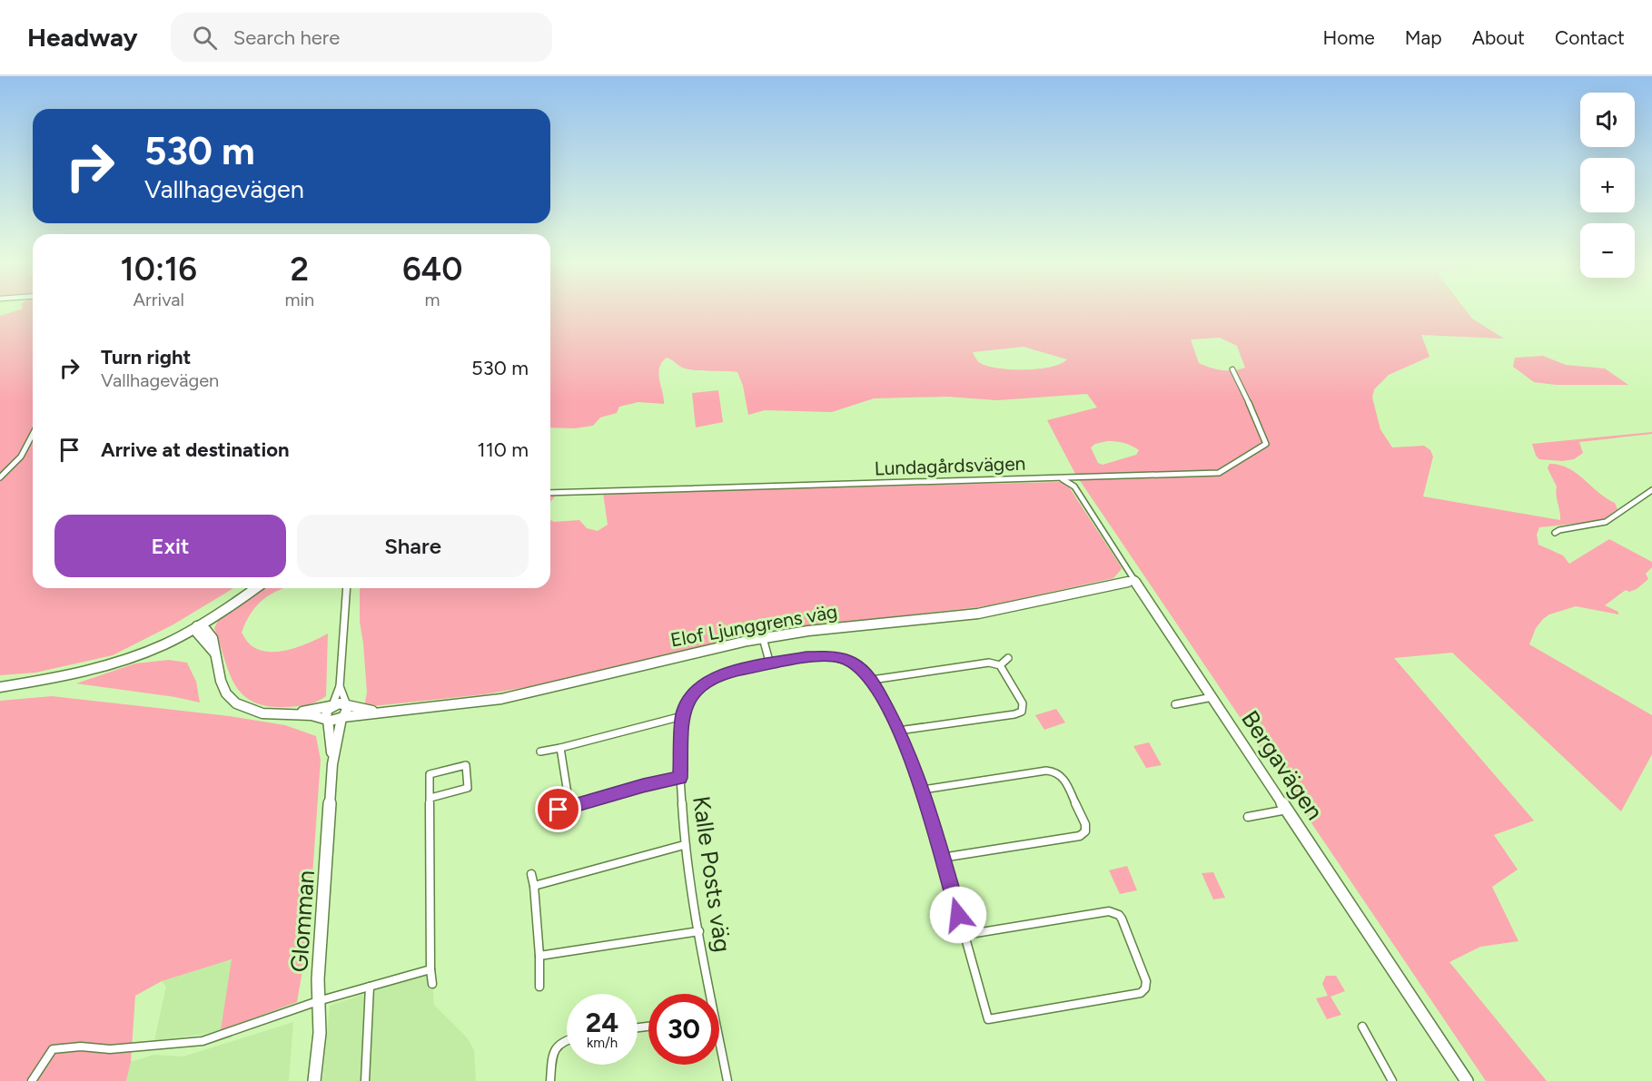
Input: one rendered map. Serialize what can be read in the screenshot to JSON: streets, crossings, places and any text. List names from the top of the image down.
{
  "streets": {
    "street": [
      "Lundagårdsvägen",
      "Elof Ljunggrens väg",
      "Bergavägen",
      "Kalle Posts väg",
      "Glomman"
    ]
  },
  "crossings": [
    ["Lundagårdsvägen", "Bergavägen"],
    ["Elof Ljunggrens väg", "Bergavägen"],
    ["Elof Ljunggrens väg", "Glomman"]
  ],
  "page": {
    "header": "Headway",
    "search": "Search here",
    "nav": [
      "Home",
      "Map",
      "About",
      "Contact"
    ],
    "map_buttons": ["+", "−"],
    "turn": ["530 m", "Vallhagevägen"],
    "eta": [
      "10:16",
      "Arrival",
      "2",
      "min",
      "640",
      "m"
    ],
    "list": [
      {
        "name": "Turn right",
        "note": "Vallhagevägen",
        "value": "530 m"
      },
      {
        "name": "Arrive at destination",
        "value": "110 m"
      }
    ],
    "buttons": ["Exit", "Share"],
    "speed": "24 km/h",
    "limit": "30"
  }
}
